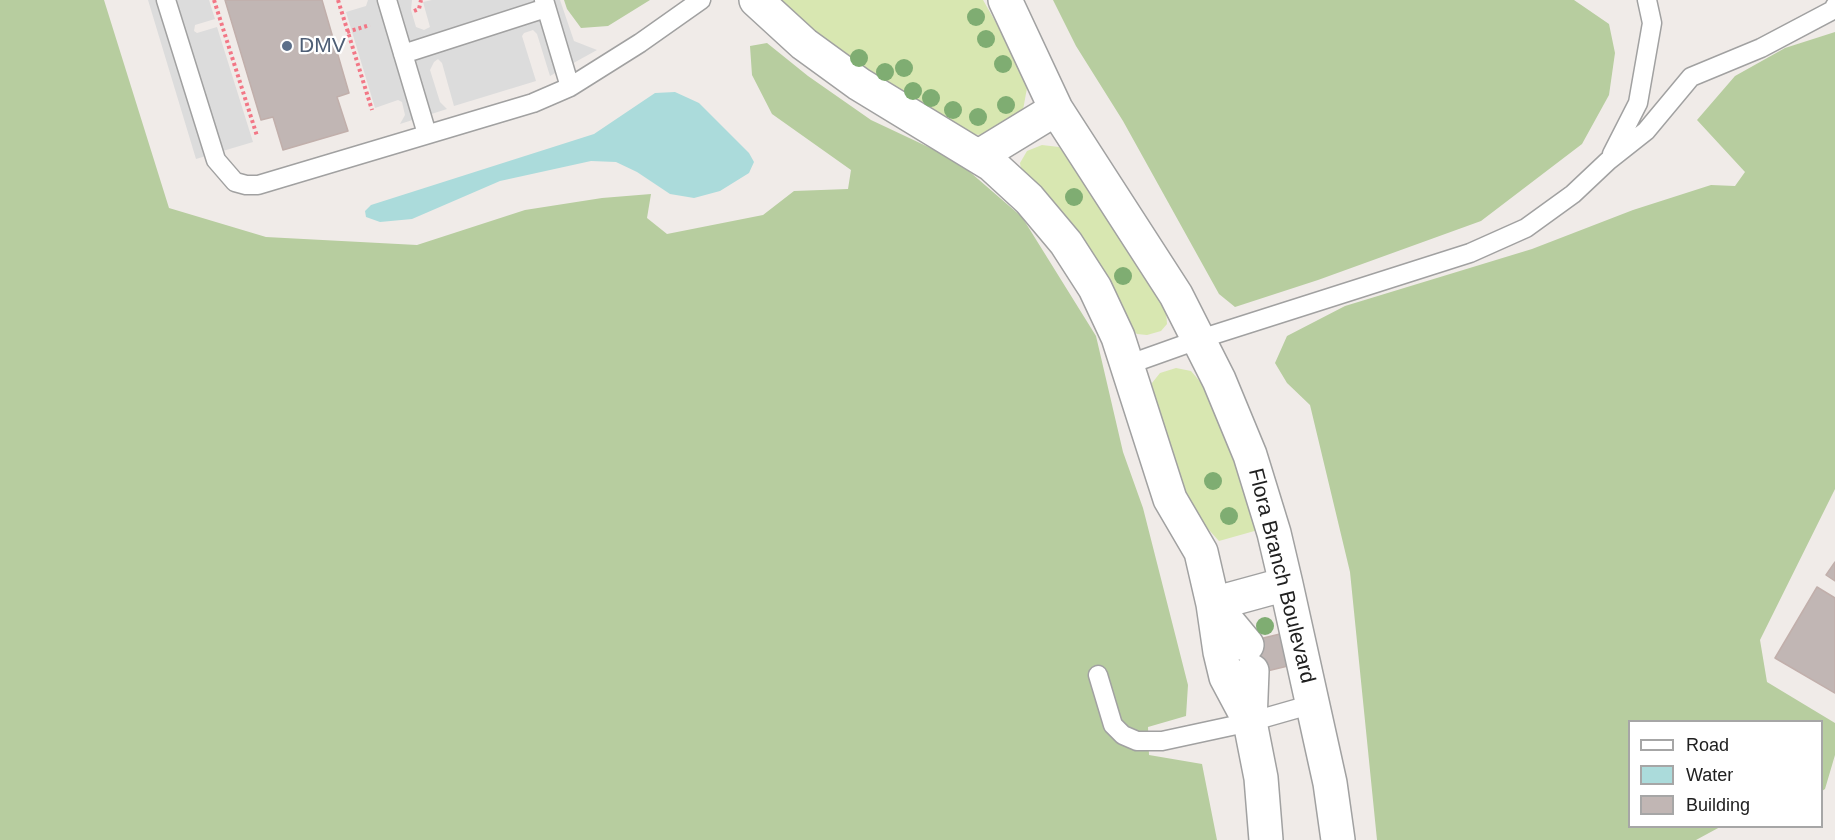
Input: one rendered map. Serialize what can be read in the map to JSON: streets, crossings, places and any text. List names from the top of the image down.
{
  "streets": {
    "street": ["Flora Branch Boulevard"]
  },
  "places": ["DMV"],
  "legend": ["Road", "Water", "Building"]
}
